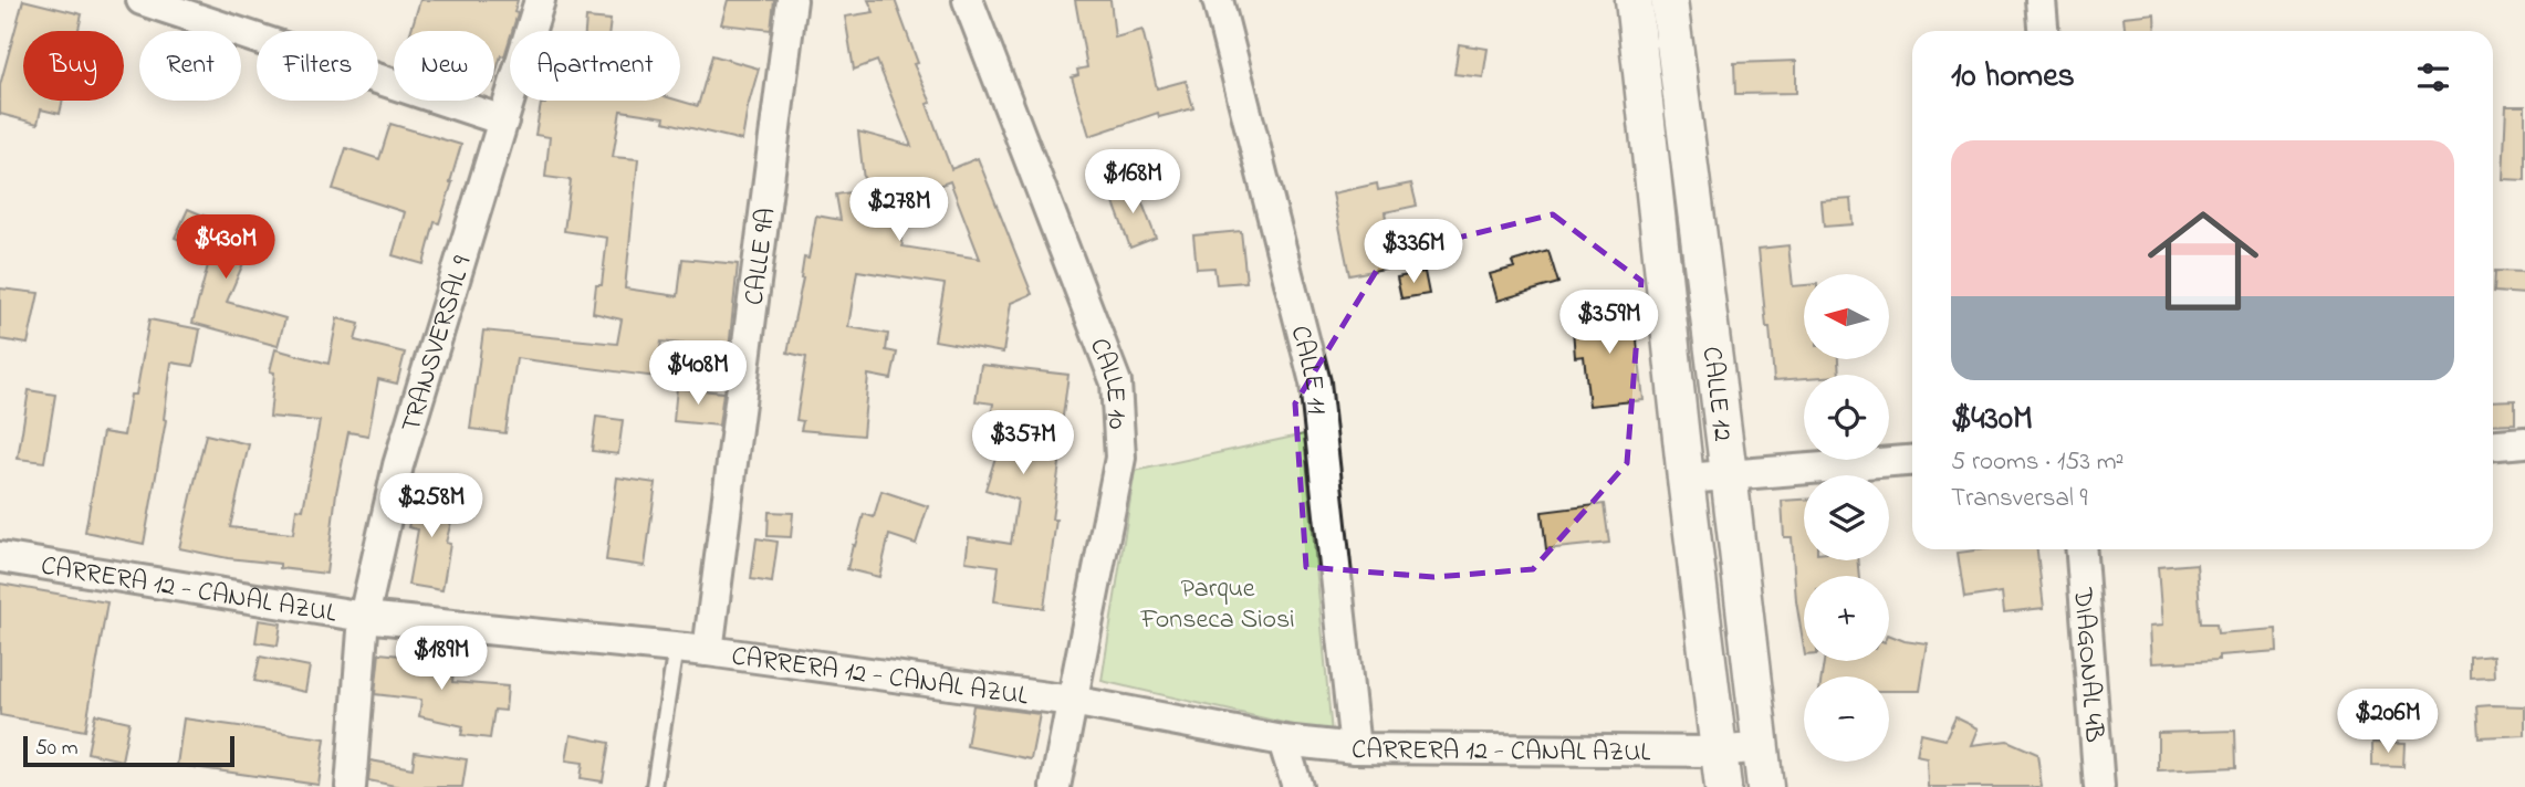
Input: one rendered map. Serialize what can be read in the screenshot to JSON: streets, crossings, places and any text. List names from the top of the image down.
{
  "streets": {
    "street": [
      "CALLE 9A",
      "TRANSVERSAL 9",
      "CALLE 11",
      "CALLE 10",
      "CALLE 12",
      "CARRERA 12 - CANAL AZUL",
      "DIAGONAL 4B"
    ]
  },
  "crossings": [
    ["CALLE 9A", "CARRERA 12 - CANAL AZUL"],
    ["TRANSVERSAL 9", "CARRERA 12 - CANAL AZUL"],
    ["CALLE 11", "CARRERA 12 - CANAL AZUL"],
    ["CALLE 10", "CARRERA 12 - CANAL AZUL"],
    ["CALLE 12", "CARRERA 12 - CANAL AZUL"]
  ],
  "parks": ["Parque Fonseca Siosi"],
  "scale_bar": "50 m",
  "north": "left",
  "page": {
    "chip": [
      "Buy",
      "Rent",
      "Filters",
      "New",
      "Apartment"
    ],
    "heading": "10 homes",
    "list": [
      {
        "name": "$430M",
        "note": "5 rooms · 153 m² · Transversal 9"
      }
    ],
    "price": [
      "$168M",
      "$278M",
      "$430M",
      "$336M",
      "$359M",
      "$408M",
      "$357M",
      "$258M",
      "$189M",
      "$206M"
    ],
    "map_buttons": ["+", "−"],
    "scale": "50 m"
  }
}
